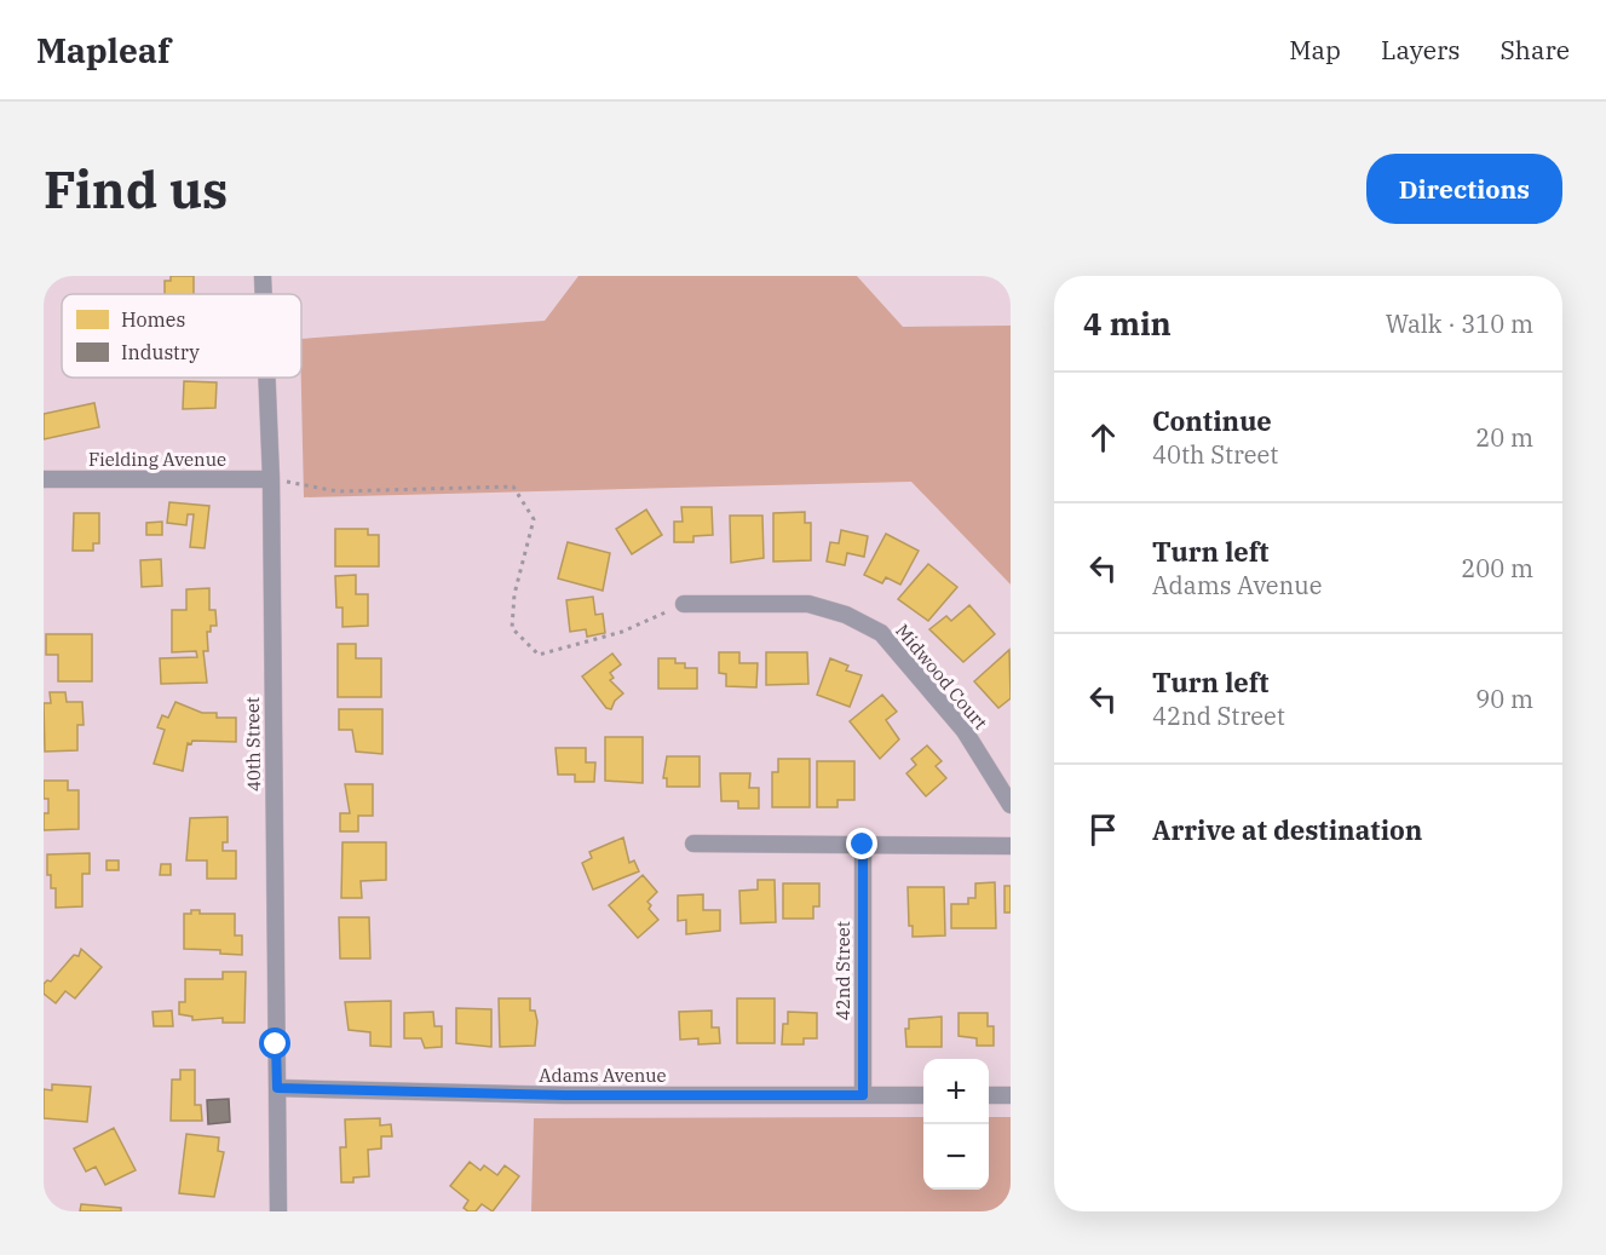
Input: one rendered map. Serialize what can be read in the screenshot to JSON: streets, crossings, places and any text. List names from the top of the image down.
{
  "streets": {
    "street": [
      "Fielding Avenue",
      "Midwood Court",
      "40th Street",
      "42nd Street",
      "Adams Avenue"
    ]
  },
  "crossings": [
    ["Fielding Avenue", "40th Street"],
    ["40th Street", "Adams Avenue"],
    ["42nd Street", "Adams Avenue"]
  ],
  "legend": ["Homes", "Industry"],
  "page": {
    "header": "Mapleaf",
    "nav": ["Map", "Layers", "Share"],
    "buttons": "Directions",
    "title": "Find us",
    "heading": ["4 min", "Walk · 310 m"],
    "list": [
      ["Continue", "40th Street", "20 m"],
      ["Turn left", "Adams Avenue", "200 m"],
      ["Turn left", "42nd Street", "90 m"],
      "Arrive at destination"
    ],
    "map_buttons": ["+", "−"]
  }
}
